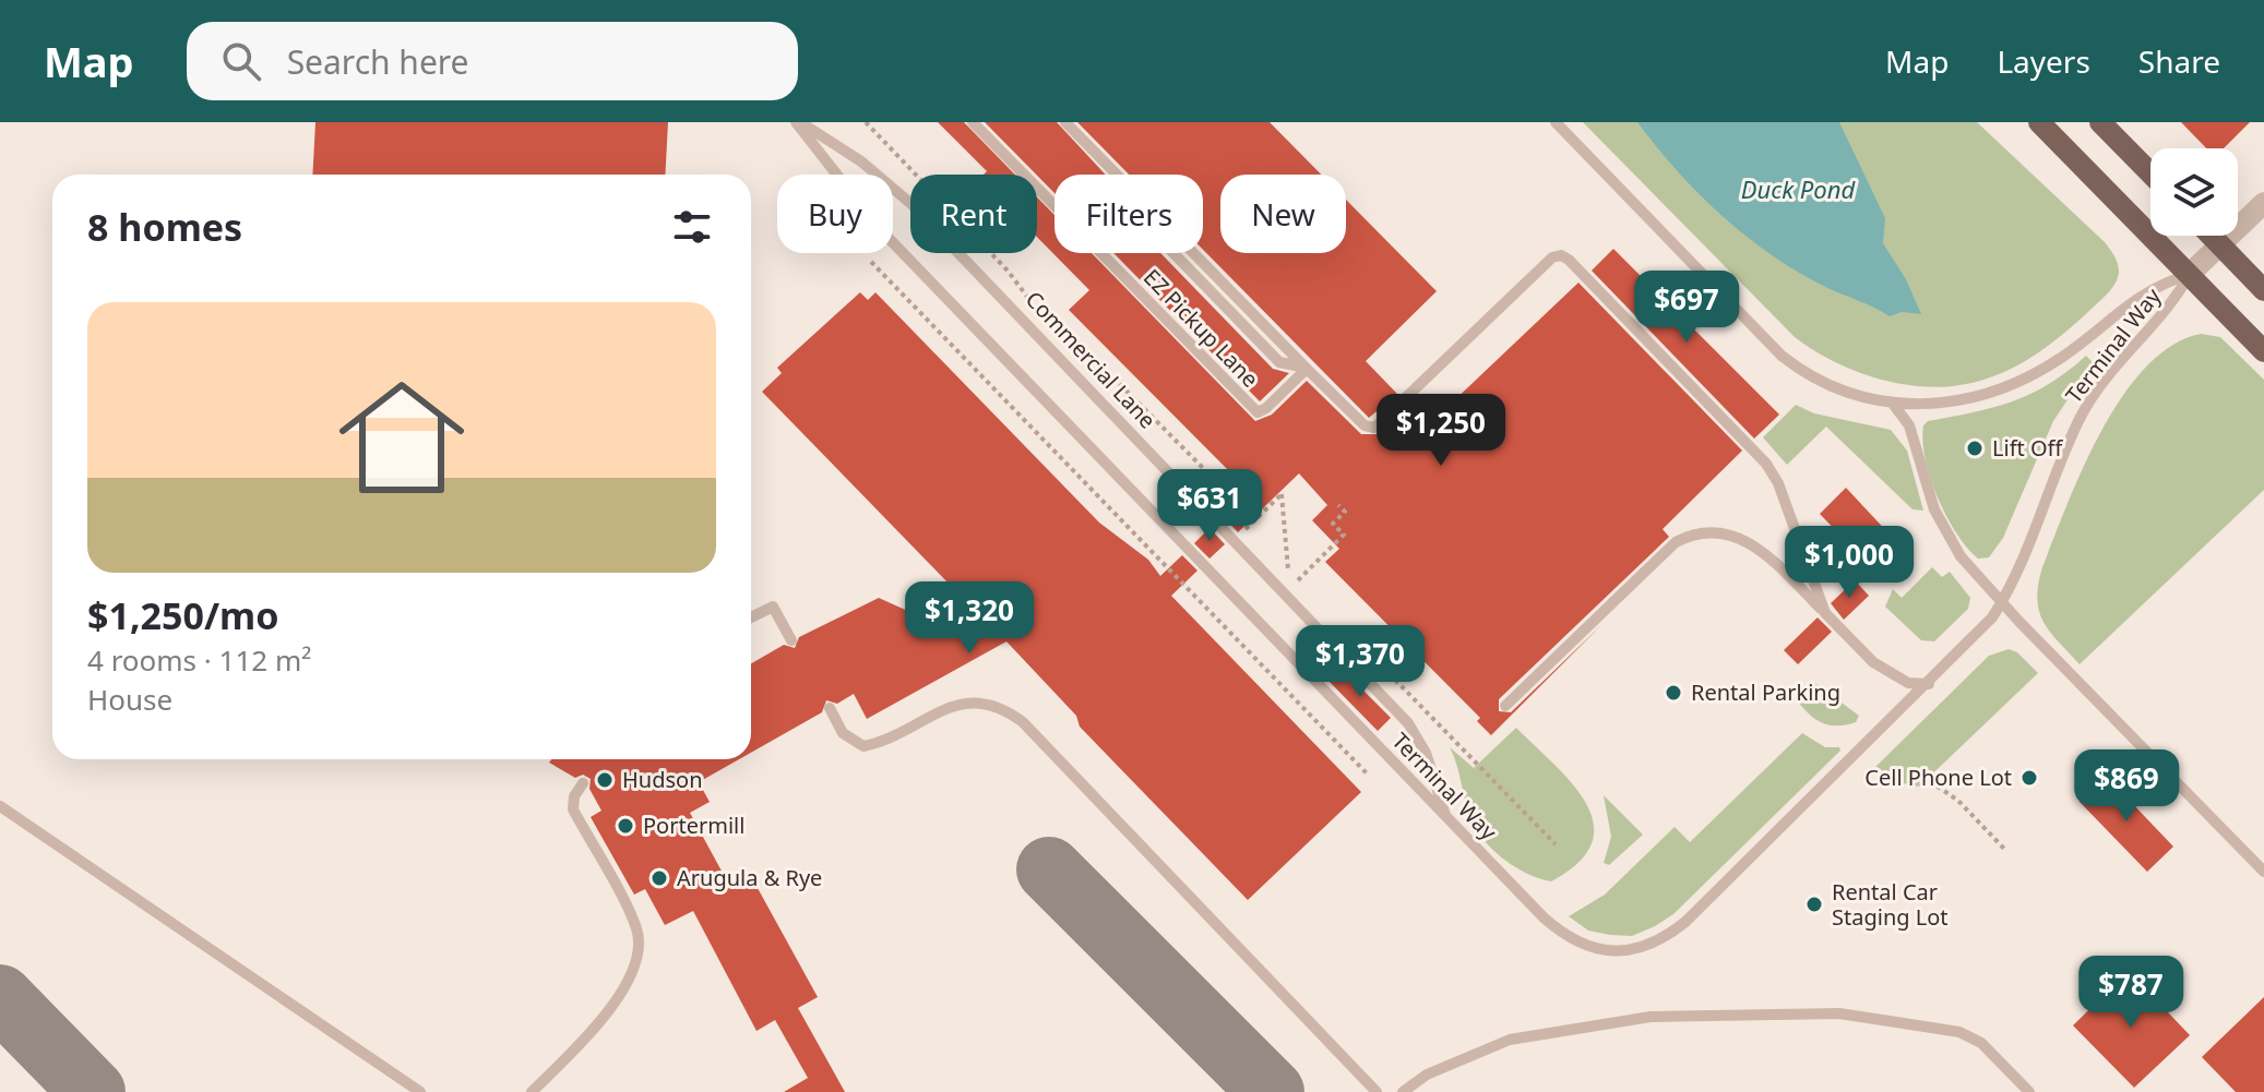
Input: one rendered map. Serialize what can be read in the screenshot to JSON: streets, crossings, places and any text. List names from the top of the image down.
{
  "streets": {
    "lane": ["EZ Pickup Lane", "Terminal Way", "Commercial Lane"]
  },
  "crossings": [
    ["Terminal Way", "Commercial Lane"]
  ],
  "water": ["Duck Pond"],
  "places": [
    "Lift Off",
    "Rental Parking",
    "Cell Phone Lot",
    "Hudson",
    "Portermill",
    "Arugula & Rye",
    "Rental Car Staging Lot"
  ],
  "page": {
    "header": "Map",
    "search": "Search here",
    "nav": ["Map", "Layers", "Share"],
    "chip": [
      "Buy",
      "Rent",
      "Filters",
      "New"
    ],
    "heading": "8 homes",
    "price": [
      "$697",
      "$1,250",
      "$631",
      "$1,000",
      "$1,320",
      "$1,370",
      "$869",
      "$787"
    ],
    "list": [
      {
        "name": "$1,250/mo",
        "note": "4 rooms · 112 m² · House"
      }
    ]
  }
}
